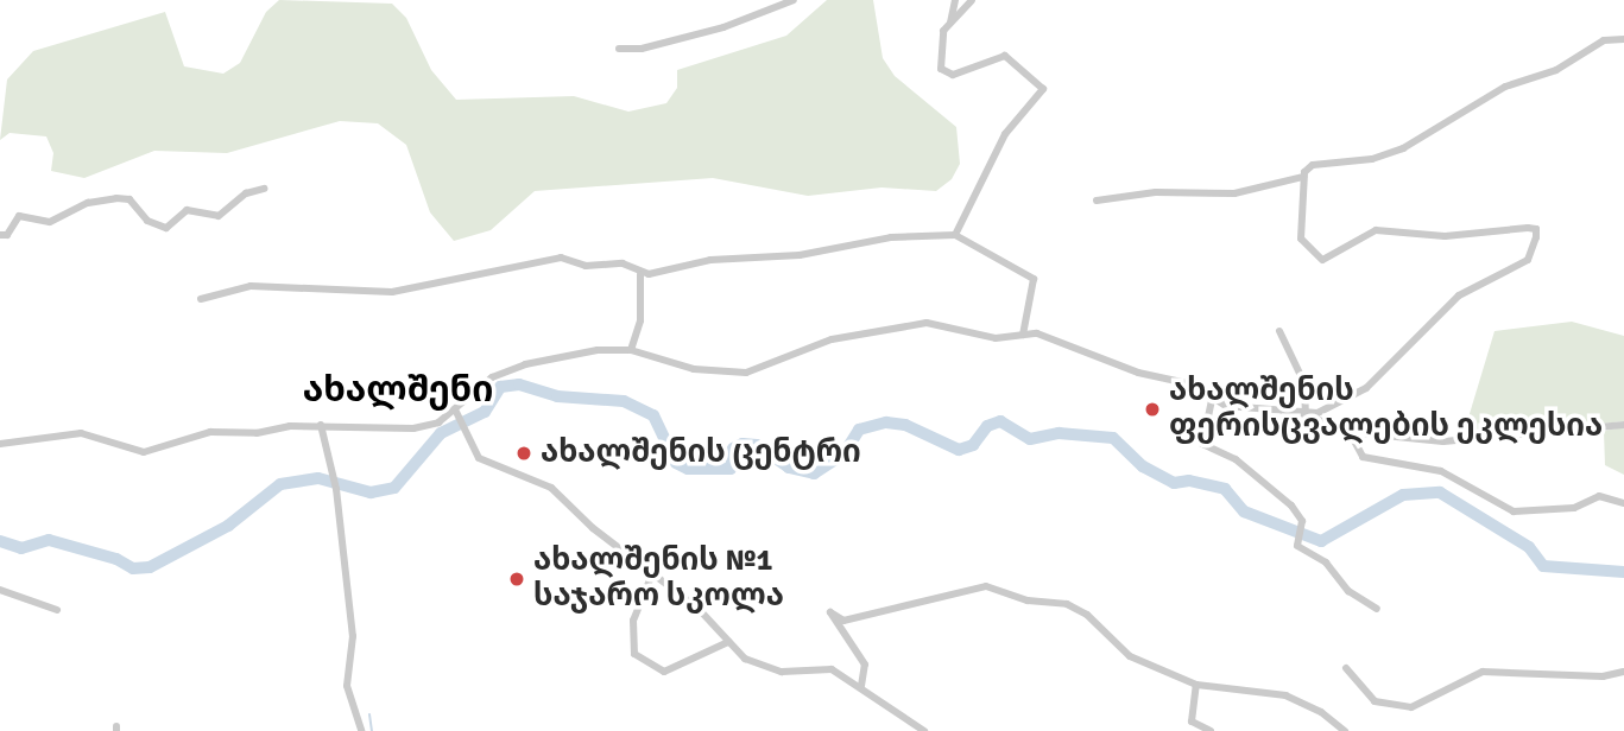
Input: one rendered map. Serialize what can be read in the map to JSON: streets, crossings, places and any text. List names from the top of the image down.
{
  "districts": ["ახალშენი"],
  "places": ["ახალშენის ფერისცვალების ეკლესია", "ახალშენის ცენტრი", "ახალშენის №1 საჯარო სკოლა"]
}
